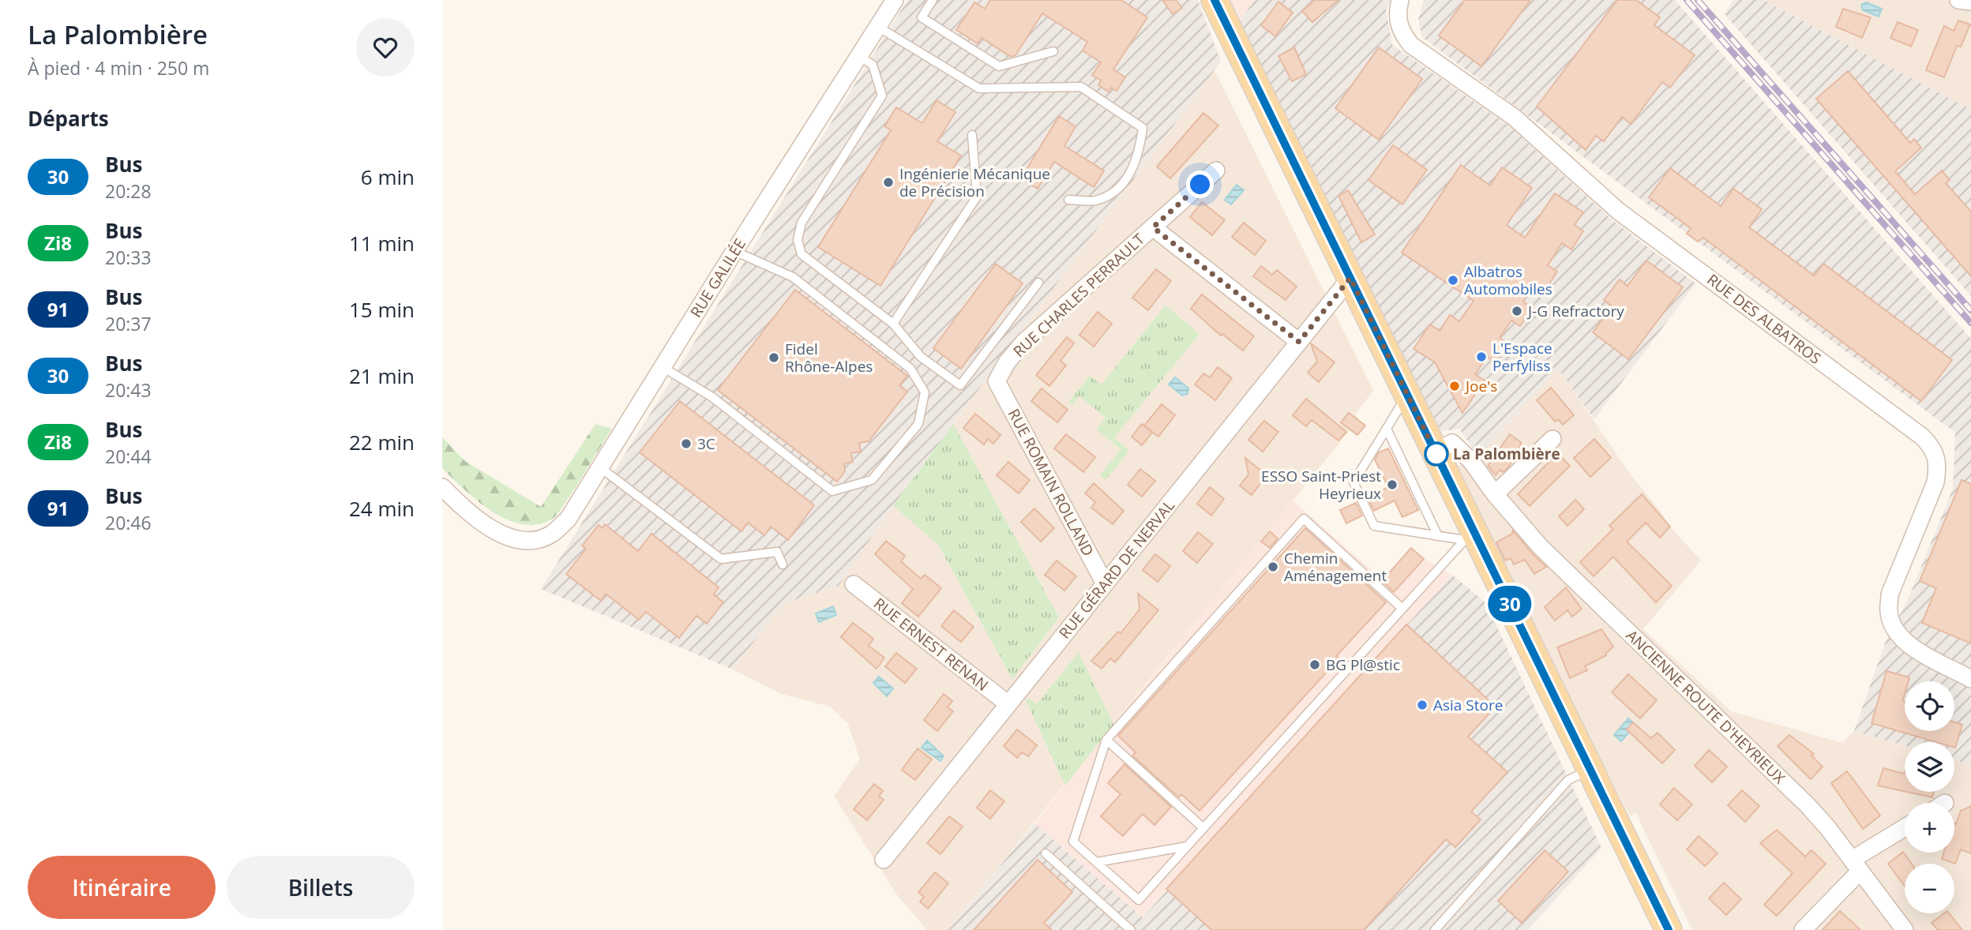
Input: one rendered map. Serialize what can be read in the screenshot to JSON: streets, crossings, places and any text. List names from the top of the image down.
{
  "streets": {
    "street": [
      "RUE GALILÉE",
      "RUE CHARLES PERRAULT",
      "RUE DES ALBATROS",
      "RUE ROMAIN ROLLAND",
      "RUE GÉRARD DE NERVAL",
      "RUE ERNEST RENAN",
      "ANCIENNE ROUTE D'HEYRIEUX"
    ]
  },
  "crossings": [
    ["RUE CHARLES PERRAULT", "RUE ROMAIN ROLLAND"],
    ["RUE ROMAIN ROLLAND", "RUE GÉRARD DE NERVAL"],
    ["RUE GÉRARD DE NERVAL", "RUE ERNEST RENAN"]
  ],
  "places": [
    "Ingénierie Mécanique de Précision",
    "Albatros Automobiles",
    "J-G Refractory",
    "L'Espace Perfyliss",
    "Fidel Rhône-Alpes",
    "Joe's",
    "3C",
    "La Palombière",
    "ESSO Saint-Priest Heyrieux",
    "Chemin Aménagement",
    "BG Pl@stic",
    "Asia Store"
  ],
  "lines": ["bus line 30"],
  "page": {
    "heading": [
      ["La Palombière", "À pied · 4 min · 250 m"],
      "Départs"
    ],
    "on_map": "30",
    "list": [
      {
        "mark": "30",
        "name": "Bus",
        "note": "20:28",
        "value": "6 min"
      },
      {
        "mark": "Zi8",
        "name": "Bus",
        "note": "20:33",
        "value": "11 min"
      },
      {
        "mark": "91",
        "name": "Bus",
        "note": "20:37",
        "value": "15 min"
      },
      {
        "mark": "30",
        "name": "Bus",
        "note": "20:43",
        "value": "21 min"
      },
      {
        "mark": "Zi8",
        "name": "Bus",
        "note": "20:44",
        "value": "22 min"
      },
      {
        "mark": "91",
        "name": "Bus",
        "note": "20:46",
        "value": "24 min"
      }
    ],
    "map_buttons": ["+", "−"],
    "buttons": ["Itinéraire", "Billets"]
  }
}
